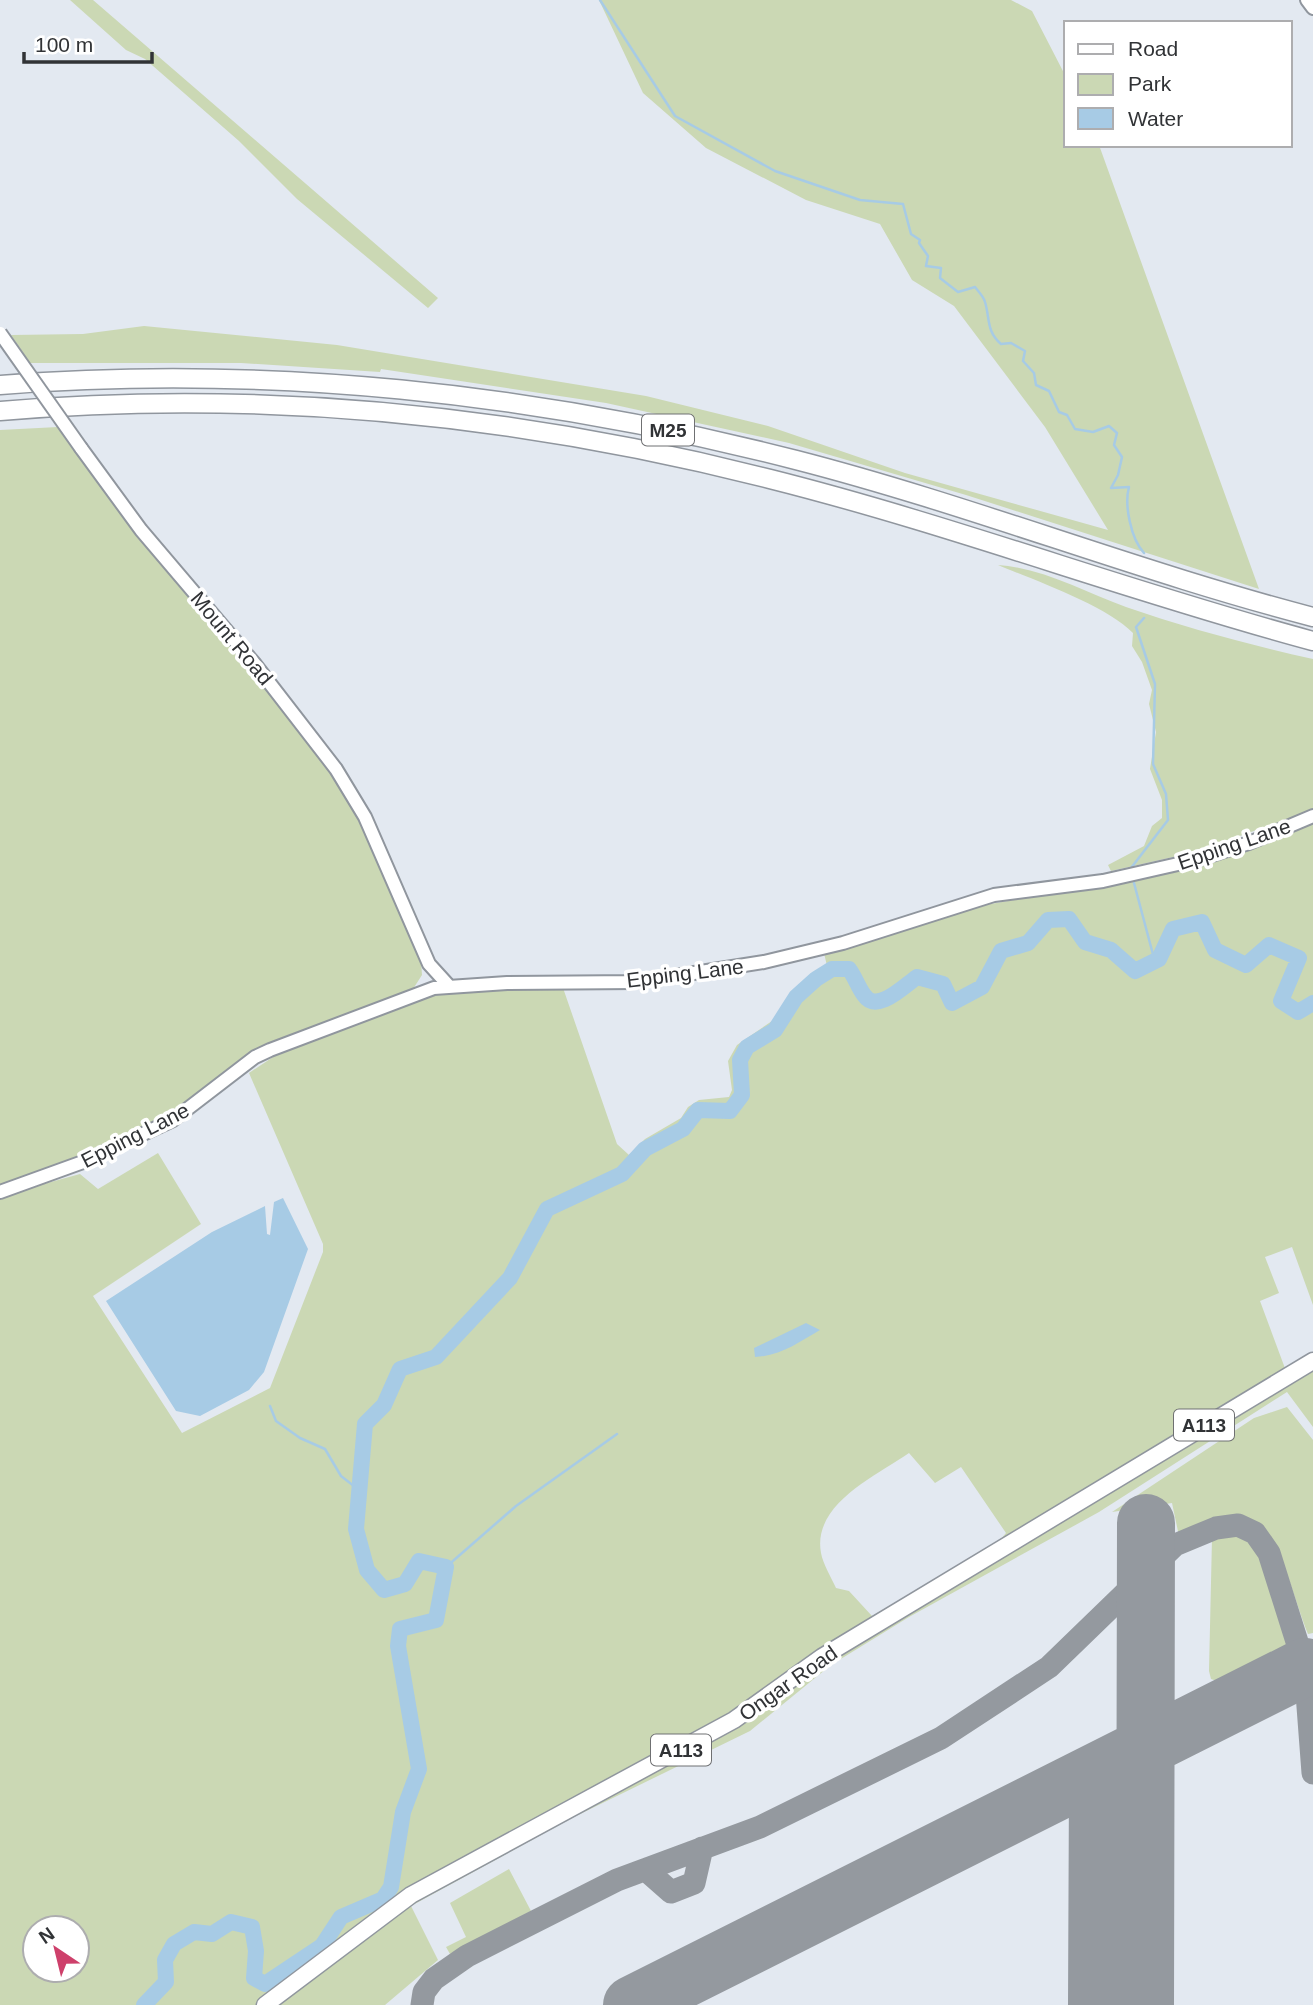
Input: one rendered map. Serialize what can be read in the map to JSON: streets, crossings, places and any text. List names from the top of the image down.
{
  "streets": {
    "highway": ["M25"],
    "main road": ["A113", "Ongar Road"],
    "street": ["Mount Road", "Epping Lane"]
  },
  "crossings": [
    ["Mount Road", "Epping Lane"]
  ],
  "legend": ["Road", "Park", "Water"],
  "scale_bar": "100 m",
  "north": "top left"
}
